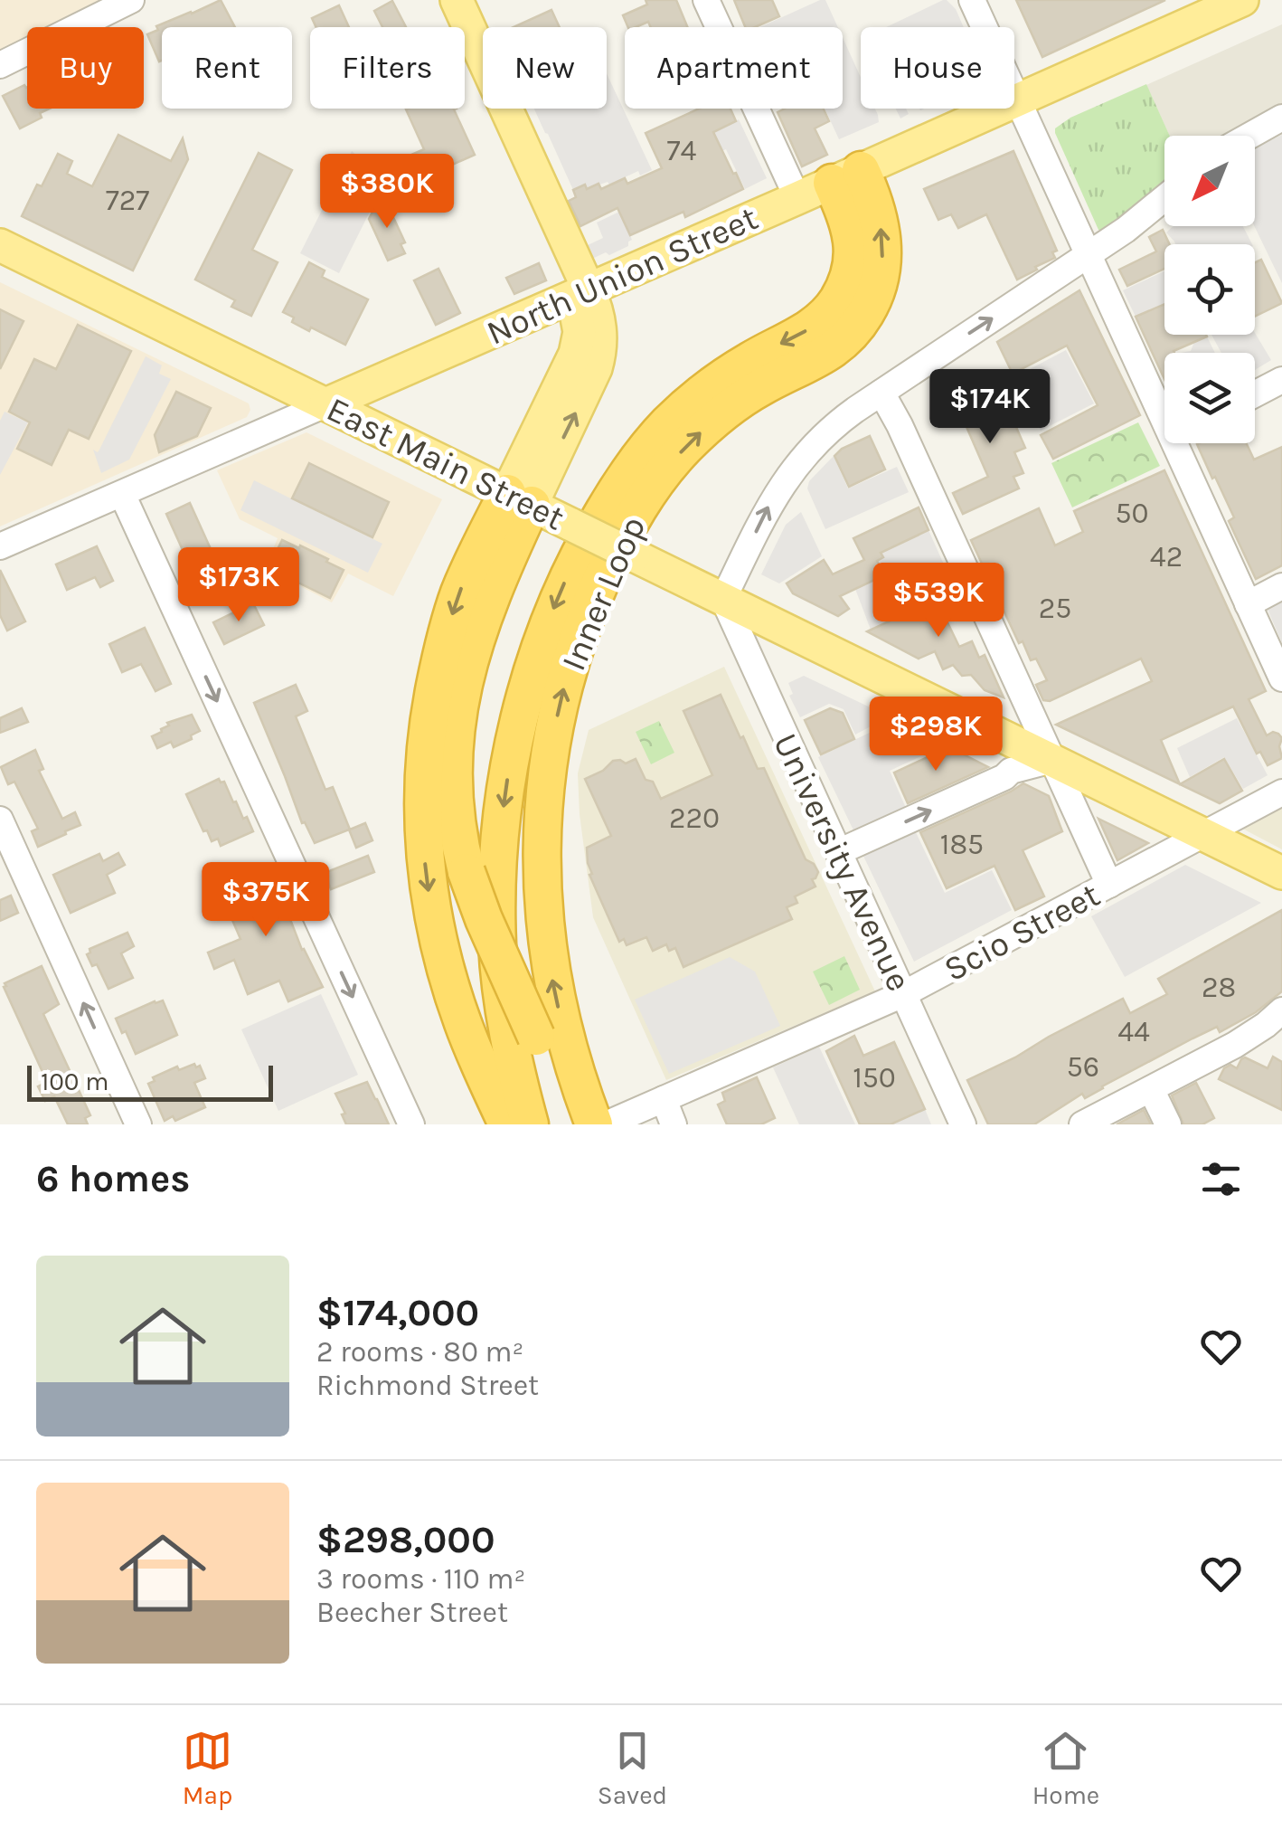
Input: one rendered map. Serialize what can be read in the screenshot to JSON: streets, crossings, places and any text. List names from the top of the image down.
{
  "streets": {
    "highway": ["Inner Loop"],
    "main road": ["North Union Street", "East Main Street"],
    "street": ["University Avenue", "Scio Street"]
  },
  "crossings": [
    ["North Union Street", "East Main Street"],
    ["North Union Street", "Inner Loop"],
    ["East Main Street", "University Avenue"],
    ["East Main Street", "Scio Street"],
    ["University Avenue", "Scio Street"]
  ],
  "house_numbers": [
    "74",
    "727",
    "50",
    "42",
    "25",
    "220",
    "185",
    "28",
    "44",
    "56",
    "150"
  ],
  "scale_bar": "100 m",
  "north": "bottom left",
  "page": {
    "chip": [
      "Buy",
      "Rent",
      "Filters",
      "New",
      "Apartment",
      "House"
    ],
    "price": [
      "$380K",
      "$174K",
      "$173K",
      "$539K",
      "$298K",
      "$375K"
    ],
    "scale": "100 m",
    "heading": "6 homes",
    "list": [
      {
        "name": "$174,000",
        "note": "2 rooms · 80 m² · Richmond Street"
      },
      {
        "name": "$298,000",
        "note": "3 rooms · 110 m² · Beecher Street"
      }
    ],
    "tabs": ["Map", "Saved", "Home"]
  }
}
